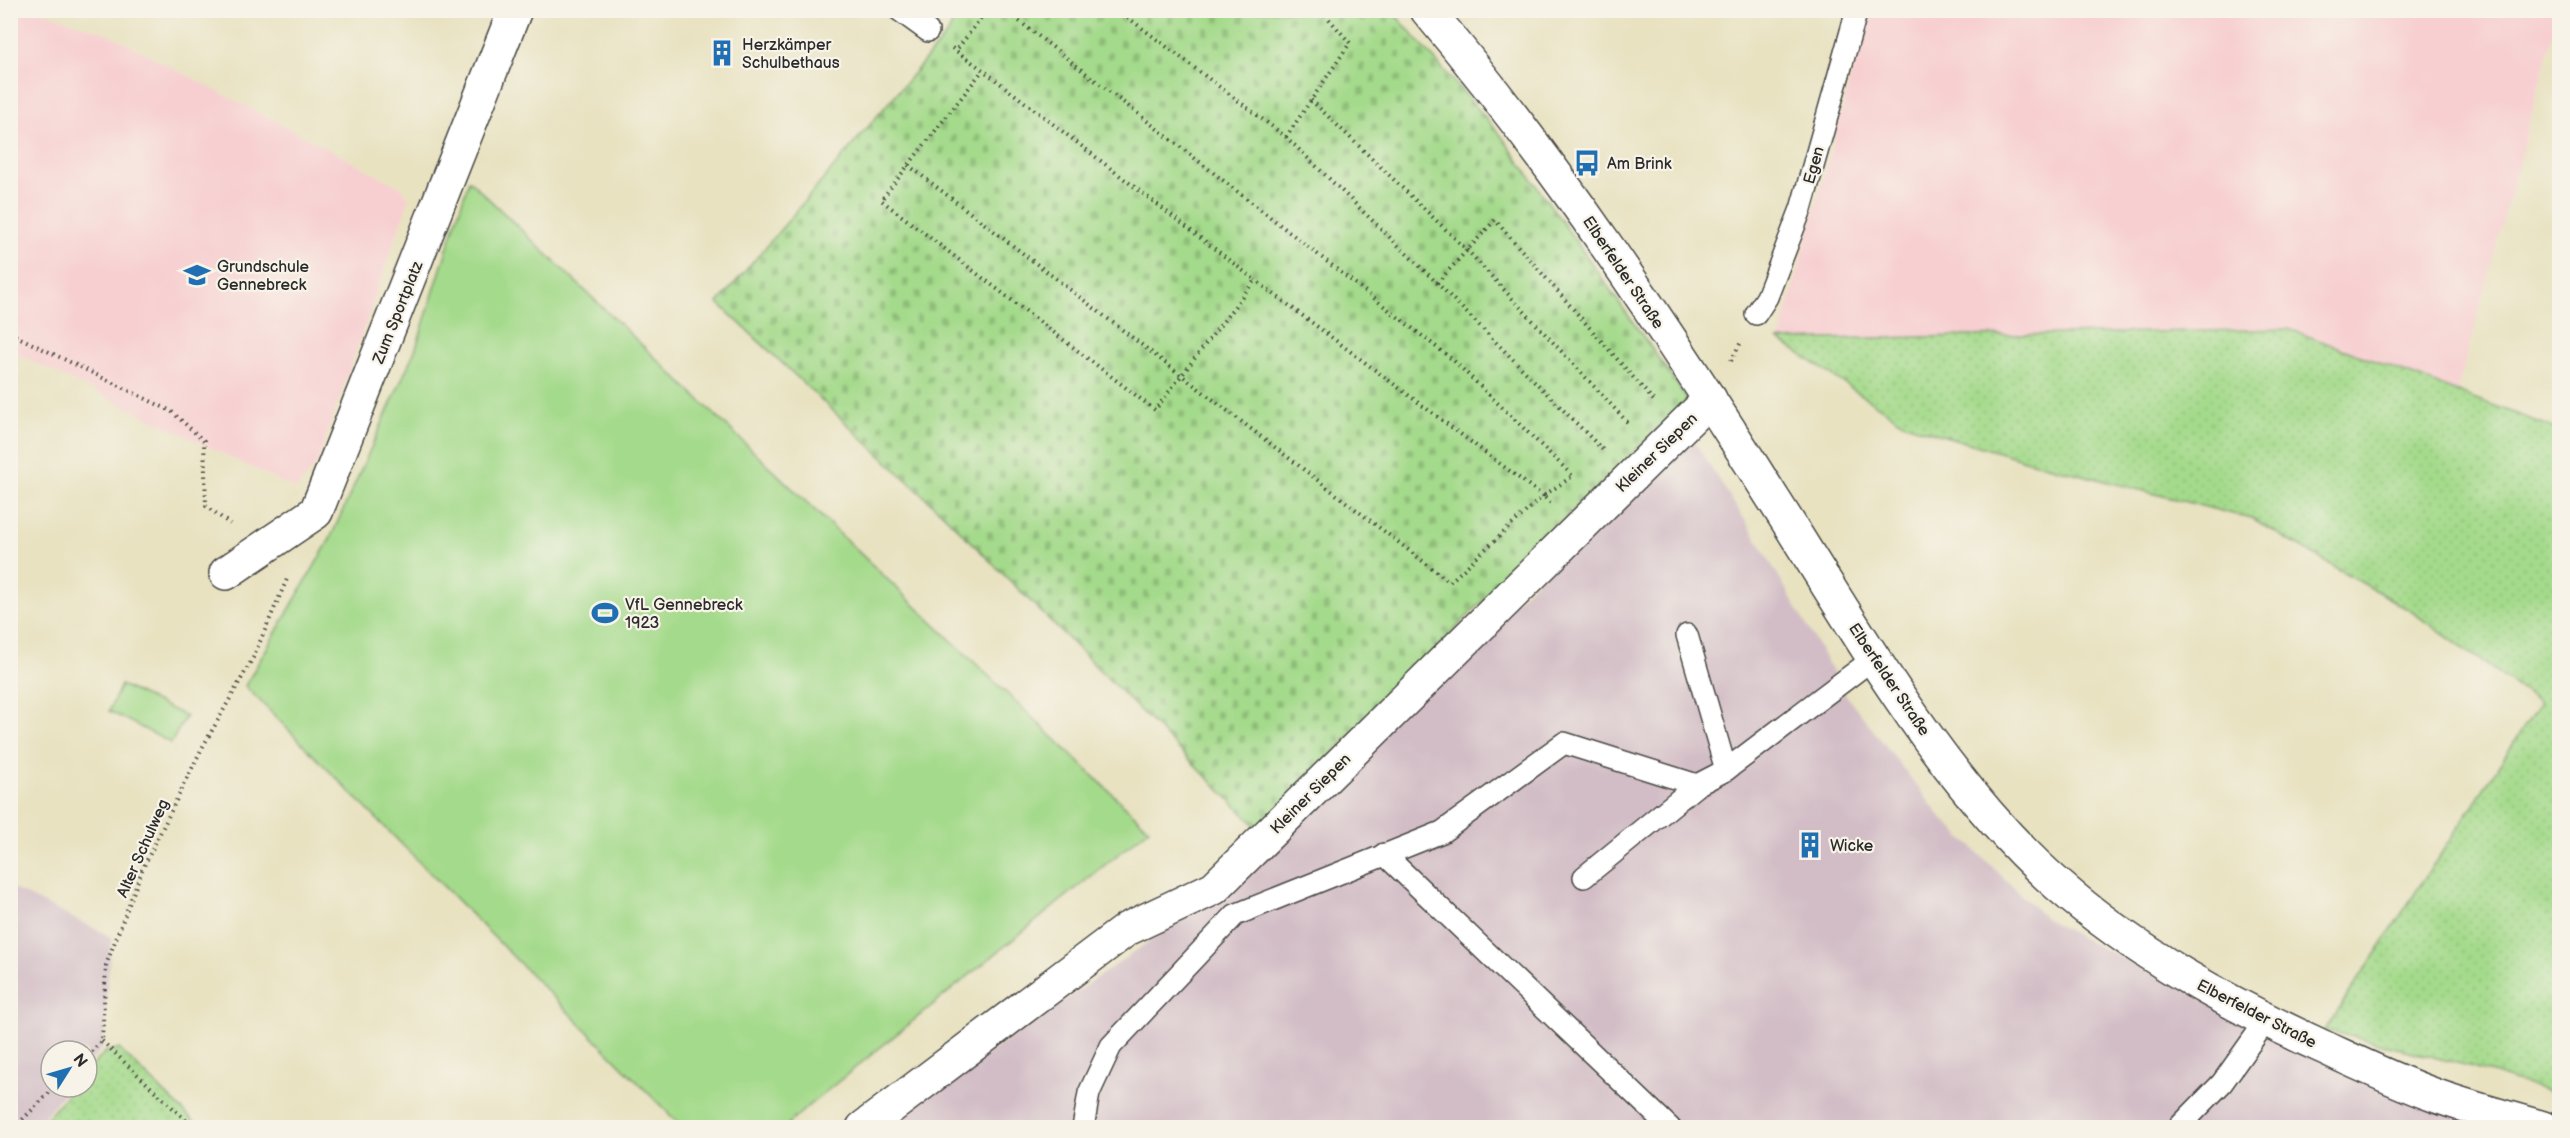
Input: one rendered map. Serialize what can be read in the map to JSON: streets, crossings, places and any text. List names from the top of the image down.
{
  "streets": {
    "street": ["Elberfelder Straße", "Zum Sportplatz", "Kleiner Siepen"],
    "lane": ["Egen"],
    "path": ["Alter Schulweg"]
  },
  "crossings": [
    ["Elberfelder Straße", "Kleiner Siepen"]
  ],
  "places": {
    "building": ["Herzkämper Schulbethaus", "Wicke"],
    "bus stop": ["Am Brink"],
    "school or university": ["Grundschule Gennebreck"],
    "sports": ["VfL Gennebreck 1923"]
  },
  "north": "top right"
}
